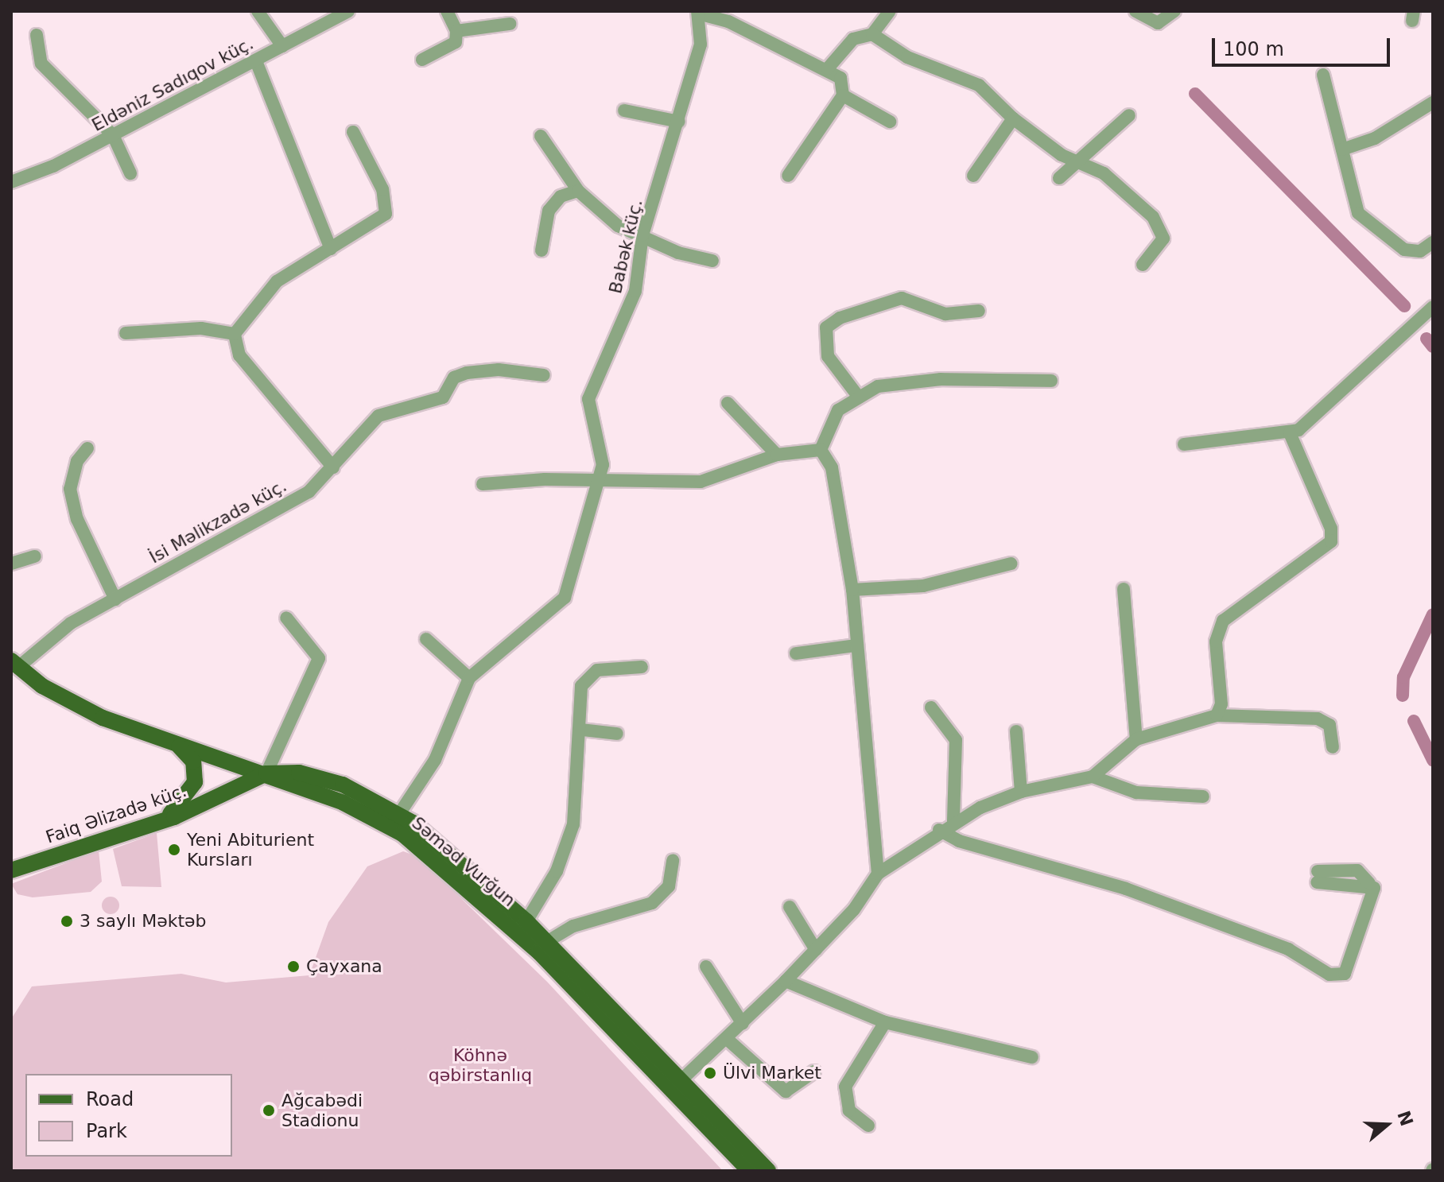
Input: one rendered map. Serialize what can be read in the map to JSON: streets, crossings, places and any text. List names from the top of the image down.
{
  "streets": {
    "main road": ["Faiq Əlizadə küç.", "Səməd Vurğun"],
    "street": ["Eldəniz Sadıqov küç.", "Babək küç.", "İsi Məlikzadə küç."]
  },
  "crossings": [
    ["İsi Məlikzadə küç.", "Səməd Vurğun"],
    ["Faiq Əlizadə küç.", "Səməd Vurğun"]
  ],
  "parks": ["Köhnə qəbirstanlıq"],
  "places": [
    "Yeni Abiturient Kursları",
    "3 saylı Məktəb",
    "Çayxana",
    "Ülvi Market",
    "Ağcabədi Stadionu"
  ],
  "legend": ["Road", "Park"],
  "scale_bar": "100 m",
  "north": "right"
}
